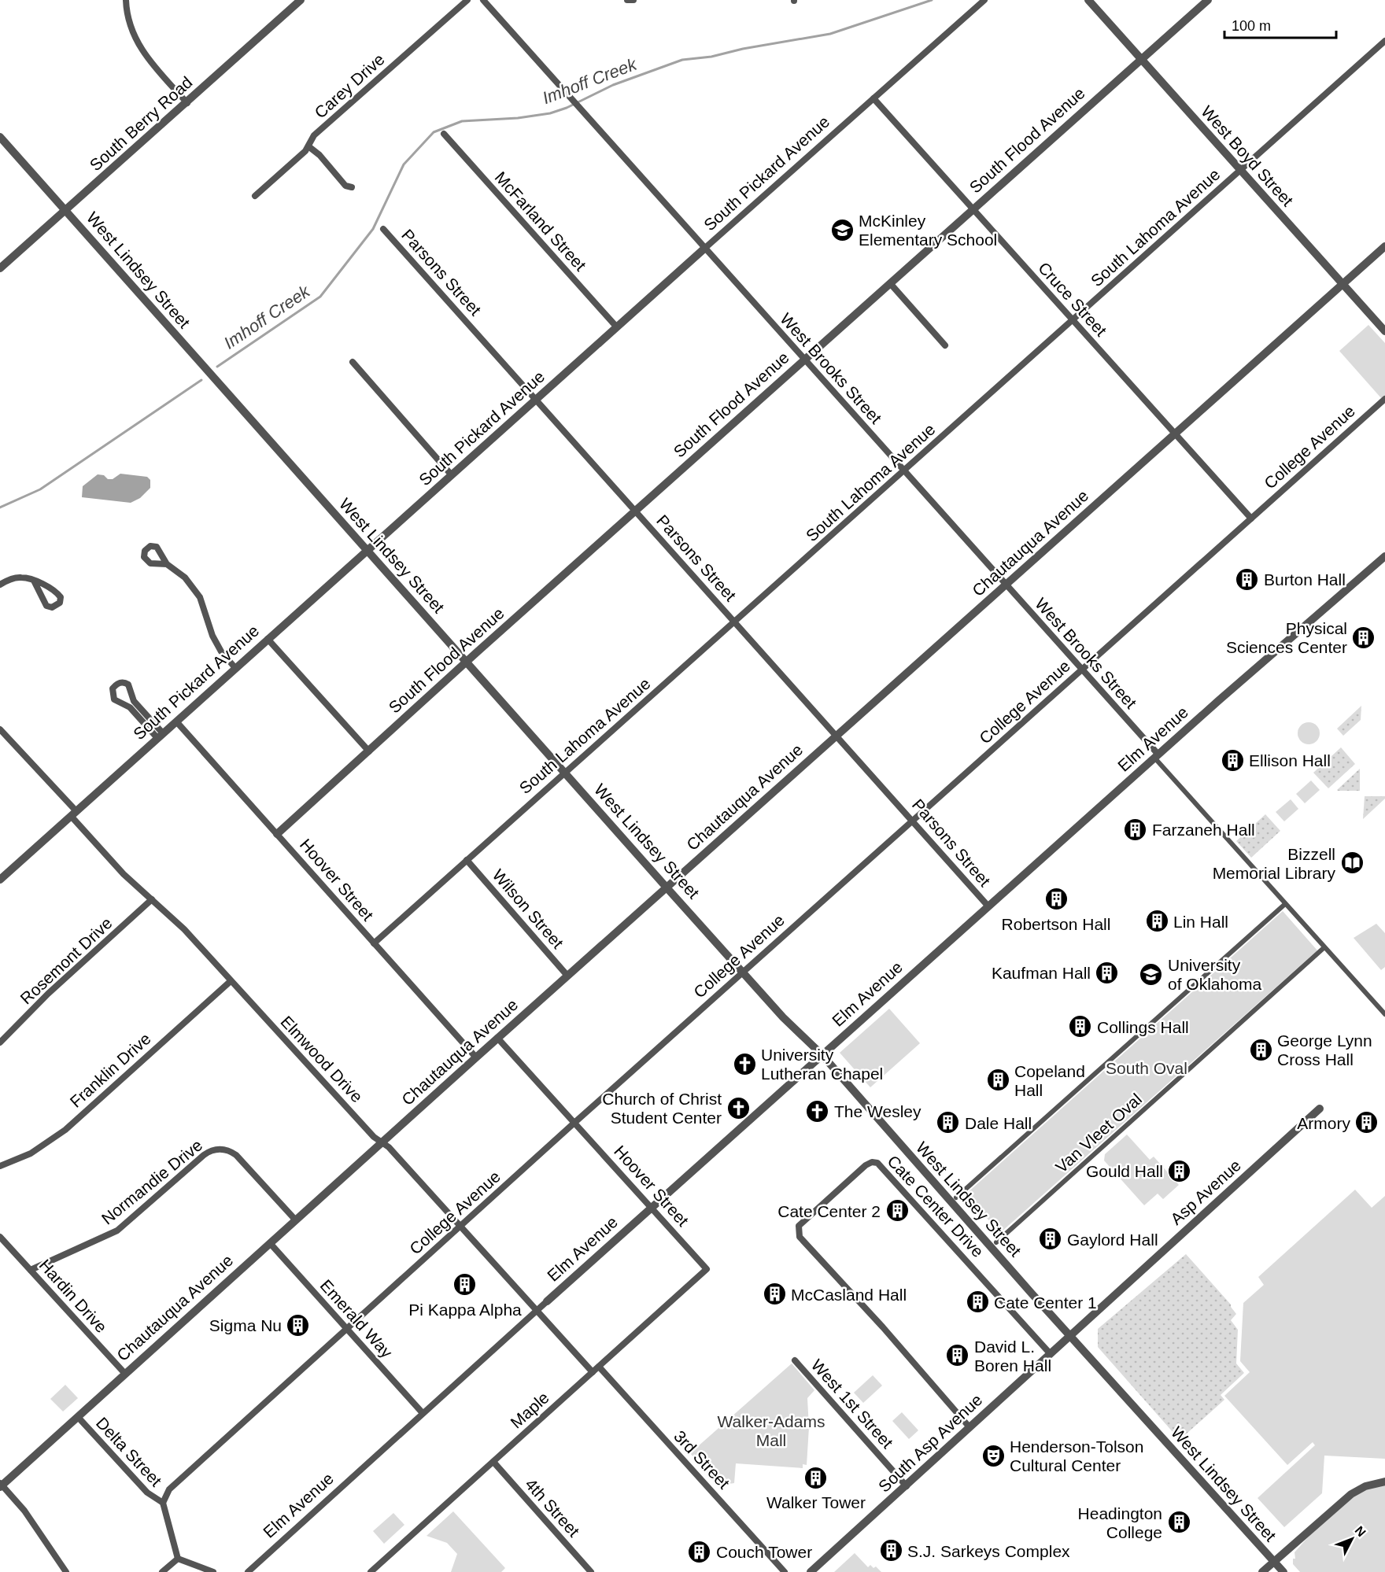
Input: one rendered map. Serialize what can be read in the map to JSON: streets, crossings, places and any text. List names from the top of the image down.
{
  "streets": {
    "street": [
      "Carey Drive",
      "South Berry Road",
      "South Flood Avenue",
      "West Boyd Street",
      "South Pickard Avenue",
      "McFarland Street",
      "South Lahoma Avenue",
      "West Lindsey Street",
      "Parsons Street",
      "Cruce Street",
      "West Brooks Street",
      "College Avenue",
      "Chautauqua Avenue",
      "Elm Avenue",
      "Hoover Street",
      "Wilson Street",
      "Rosemont Drive",
      "Elmwood Drive",
      "Franklin Drive",
      "Van Vleet Oval",
      "Normandie Drive",
      "Asp Avenue",
      "Cate Center Drive",
      "Hardin Drive",
      "Emerald Way",
      "West 1st Street",
      "Maple",
      "South Asp Avenue",
      "Delta Street",
      "3rd Street",
      "4th Street"
    ]
  },
  "crossings": [
    ["South Berry Road", "West Lindsey Street"],
    ["South Flood Avenue", "West Boyd Street"],
    ["South Flood Avenue", "West Lindsey Street"],
    ["South Flood Avenue", "Parsons Street"],
    ["South Flood Avenue", "Cruce Street"],
    ["South Flood Avenue", "West Brooks Street"],
    ["South Flood Avenue", "Hoover Street"],
    ["West Boyd Street", "South Lahoma Avenue"],
    ["West Boyd Street", "Chautauqua Avenue"],
    ["South Pickard Avenue", "McFarland Street"],
    ["South Pickard Avenue", "West Lindsey Street"],
    ["South Pickard Avenue", "Parsons Street"],
    ["South Pickard Avenue", "Cruce Street"],
    ["South Pickard Avenue", "West Brooks Street"],
    ["South Pickard Avenue", "Hoover Street"],
    ["South Pickard Avenue", "Elmwood Drive"],
    ["South Lahoma Avenue", "West Lindsey Street"],
    ["South Lahoma Avenue", "Parsons Street"],
    ["South Lahoma Avenue", "Cruce Street"],
    ["South Lahoma Avenue", "West Brooks Street"],
    ["South Lahoma Avenue", "Hoover Street"],
    ["South Lahoma Avenue", "Wilson Street"],
    ["West Lindsey Street", "College Avenue"],
    ["West Lindsey Street", "Chautauqua Avenue"],
    ["West Lindsey Street", "Elm Avenue"],
    ["West Lindsey Street", "Asp Avenue"],
    ["West Lindsey Street", "South Asp Avenue"],
    ["Parsons Street", "College Avenue"],
    ["Parsons Street", "Chautauqua Avenue"],
    ["Parsons Street", "Elm Avenue"],
    ["Cruce Street", "College Avenue"],
    ["Cruce Street", "Chautauqua Avenue"],
    ["West Brooks Street", "College Avenue"],
    ["West Brooks Street", "Chautauqua Avenue"],
    ["West Brooks Street", "Elm Avenue"],
    ["West Brooks Street", "Van Vleet Oval"],
    ["College Avenue", "Hoover Street"],
    ["College Avenue", "Elmwood Drive"],
    ["College Avenue", "Emerald Way"],
    ["College Avenue", "Delta Street"],
    ["Chautauqua Avenue", "Hoover Street"],
    ["Chautauqua Avenue", "Wilson Street"],
    ["Chautauqua Avenue", "Elmwood Drive"],
    ["Chautauqua Avenue", "Normandie Drive"],
    ["Chautauqua Avenue", "Hardin Drive"],
    ["Chautauqua Avenue", "Emerald Way"],
    ["Chautauqua Avenue", "Delta Street"],
    ["Elm Avenue", "Hoover Street"],
    ["Elm Avenue", "Elmwood Drive"],
    ["Elm Avenue", "Emerald Way"],
    ["Hoover Street", "Maple"],
    ["Rosemont Drive", "Elmwood Drive"],
    ["Elmwood Drive", "Franklin Drive"],
    ["Elmwood Drive", "Maple"],
    ["Normandie Drive", "Hardin Drive"],
    ["Asp Avenue", "South Asp Avenue"],
    ["Cate Center Drive", "South Asp Avenue"],
    ["West 1st Street", "South Asp Avenue"],
    ["Maple", "3rd Street"],
    ["Maple", "4th Street"]
  ],
  "water": ["Imhoff Creek"],
  "parks": ["South Oval", "Walker-Adams Mall"],
  "places": {
    "school or university": ["McKinley Elementary School", "University of Oklahoma"],
    "building": [
      "Burton Hall",
      "Physical Sciences Center",
      "Ellison Hall",
      "Farzaneh Hall",
      "Robertson Hall",
      "Lin Hall",
      "Kaufman Hall",
      "Collings Hall",
      "George Lynn Cross Hall",
      "Copeland Hall",
      "Dale Hall",
      "Armory",
      "Gould Hall",
      "Cate Center 2",
      "Gaylord Hall",
      "Pi Kappa Alpha",
      "McCasland Hall",
      "Cate Center 1",
      "Sigma Nu",
      "David L. Boren Hall",
      "Walker Tower",
      "Headington College",
      "S.J. Sarkeys Complex",
      "Couch Tower"
    ],
    "library": ["Bizzell Memorial Library"],
    "church": ["University Lutheran Chapel", "Church of Christ Student Center", "The Wesley"],
    "theatre": ["Henderson-Tolson Cultural Center"]
  },
  "scale_bar": "100 m",
  "north": "top right"
}
